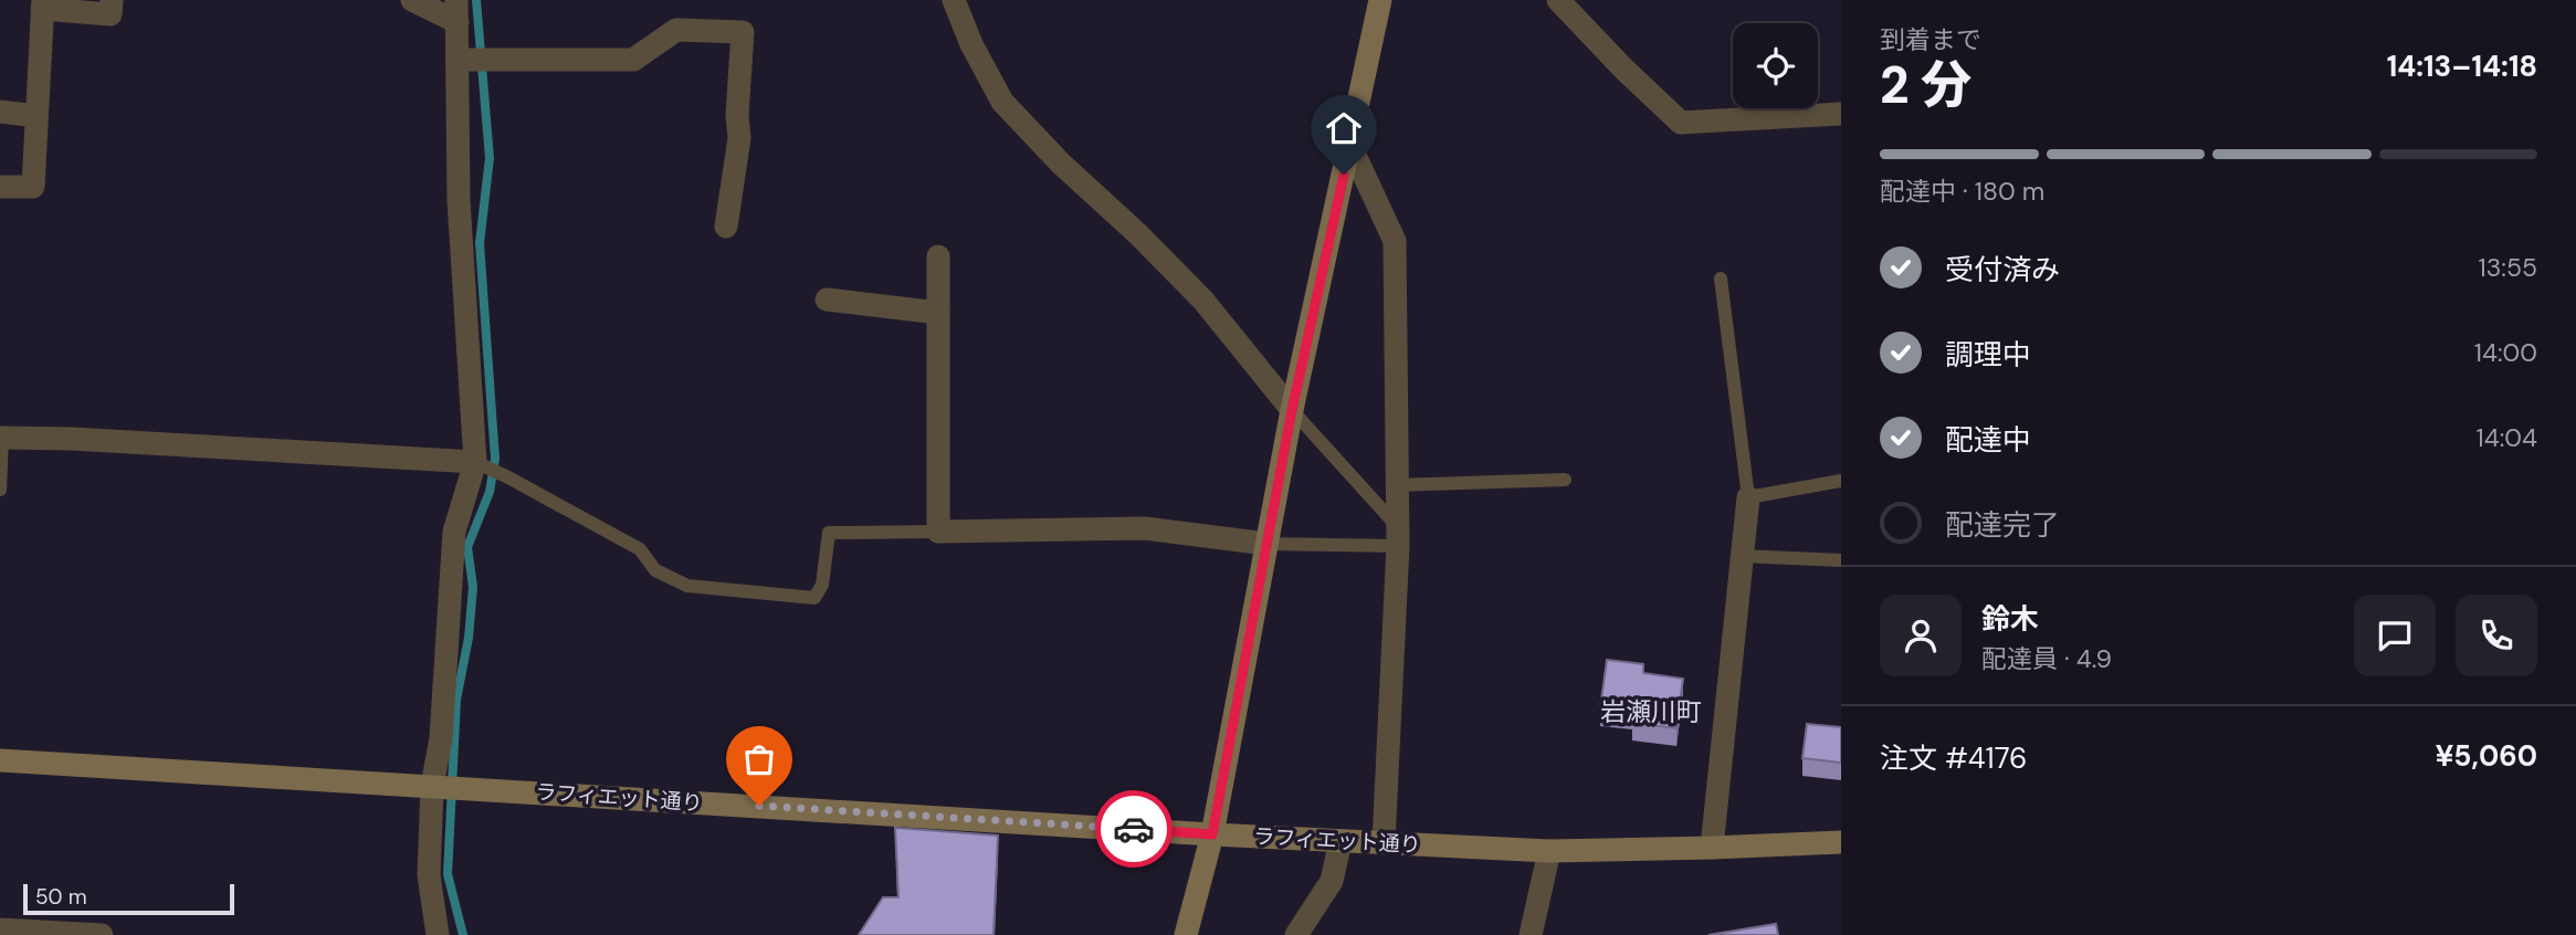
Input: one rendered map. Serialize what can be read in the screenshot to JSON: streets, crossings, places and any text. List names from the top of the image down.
{
  "streets": {
    "street": ["ラフィエット通り"]
  },
  "districts": ["岩瀬川町"],
  "scale_bar": "50 m",
  "page": {
    "heading": ["2 分", "到着まで", "14:13–14:18"],
    "panel": [
      "鈴木",
      "配達員 · 4.9",
      "注文 #4176",
      "¥5,060"
    ],
    "bar": "配達中 · 180 m",
    "list": [
      ["受付済み", "13:55"],
      ["調理中", "14:00"],
      ["配達中", "14:04"],
      "配達完了"
    ],
    "scale": "50 m"
  }
}
